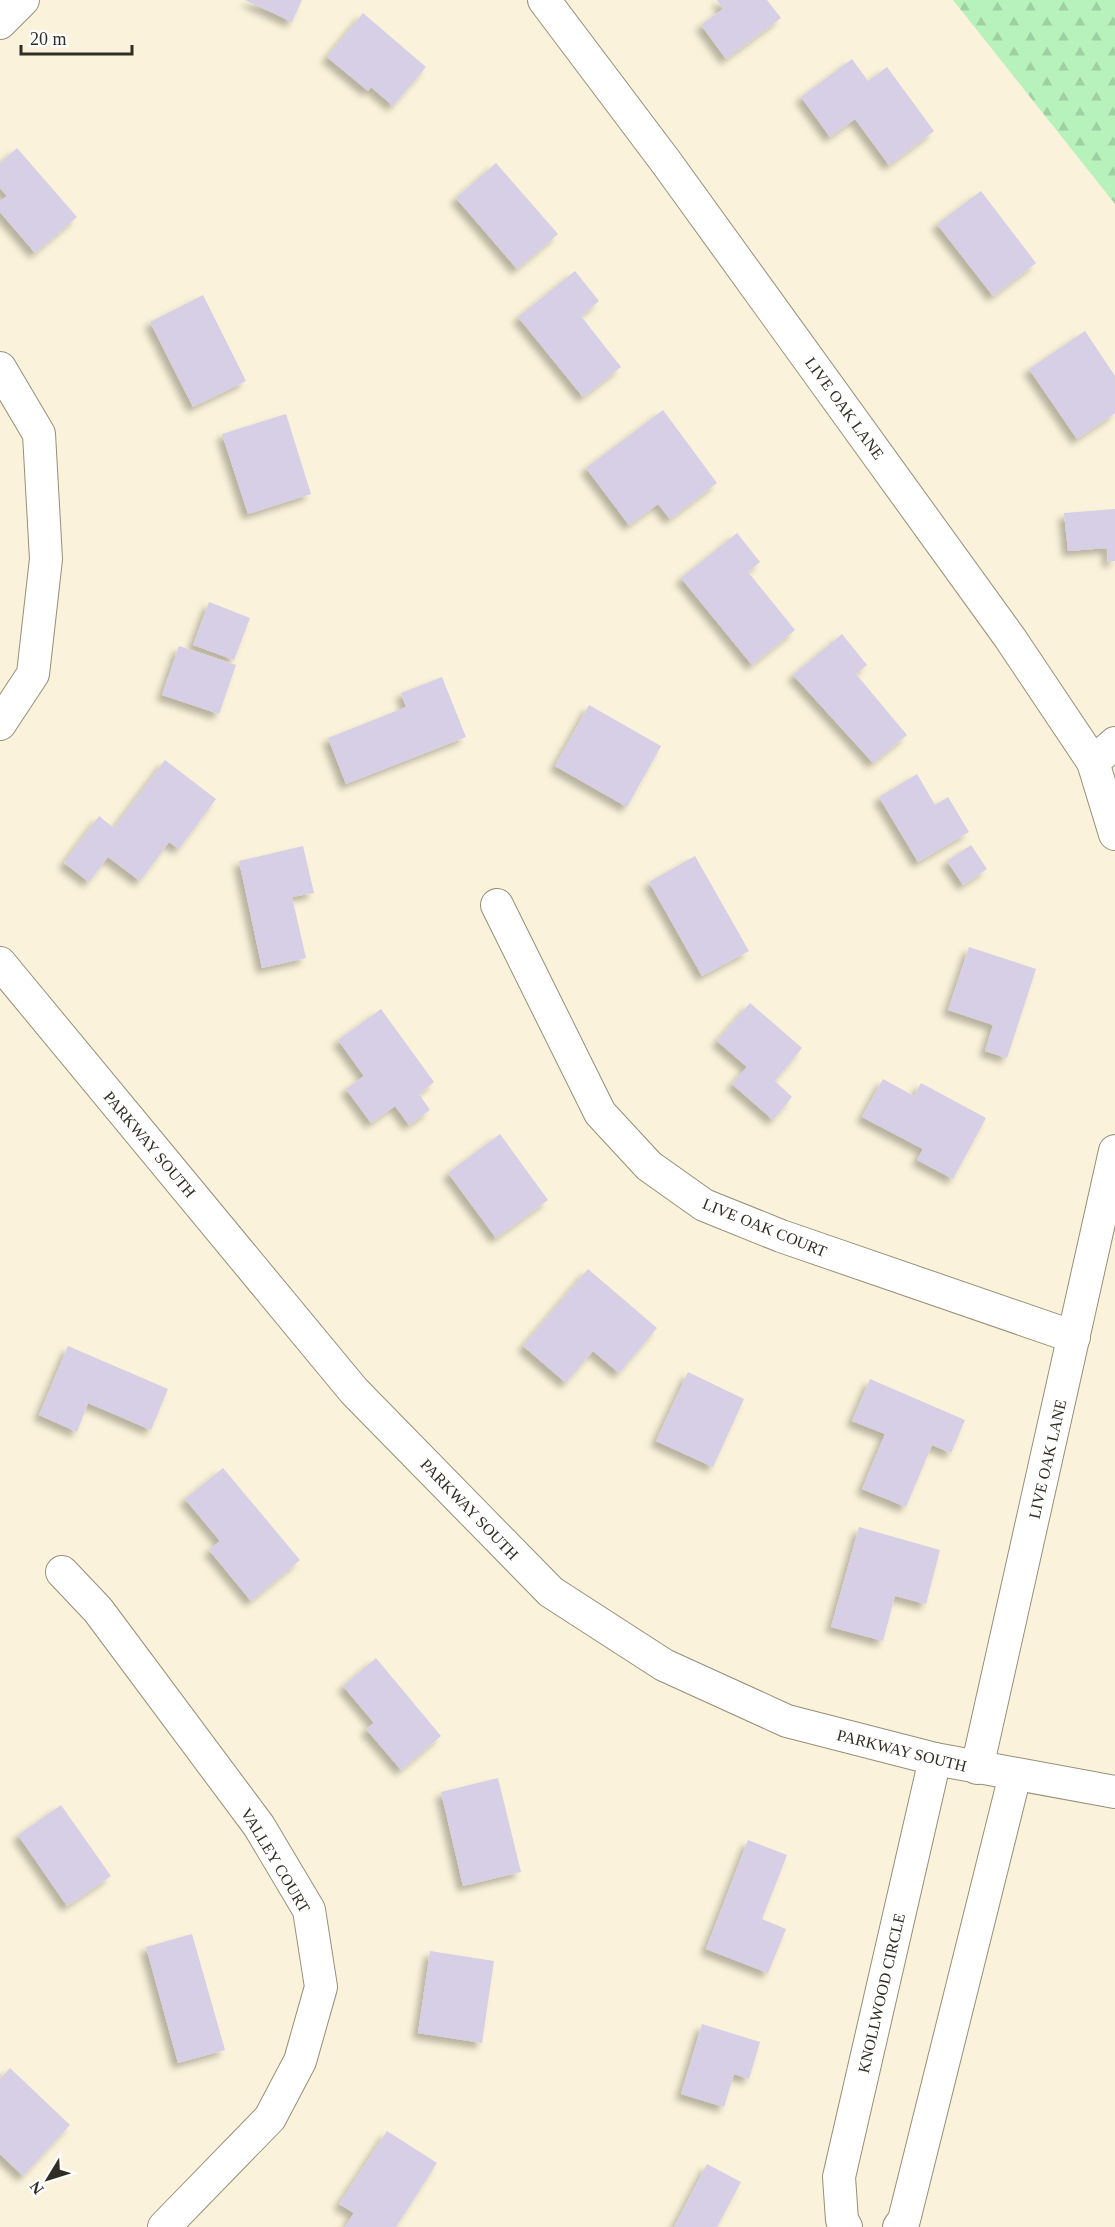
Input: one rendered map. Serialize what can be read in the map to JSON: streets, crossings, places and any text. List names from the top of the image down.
{
  "streets": {
    "street": [
      "LIVE OAK LANE",
      "PARKWAY SOUTH",
      "LIVE OAK COURT",
      "VALLEY COURT",
      "KNOLLWOOD CIRCLE"
    ]
  },
  "crossings": [
    ["LIVE OAK LANE", "PARKWAY SOUTH"],
    ["LIVE OAK LANE", "LIVE OAK COURT"],
    ["PARKWAY SOUTH", "KNOLLWOOD CIRCLE"]
  ],
  "scale_bar": "20 m",
  "north": "bottom left"
}
